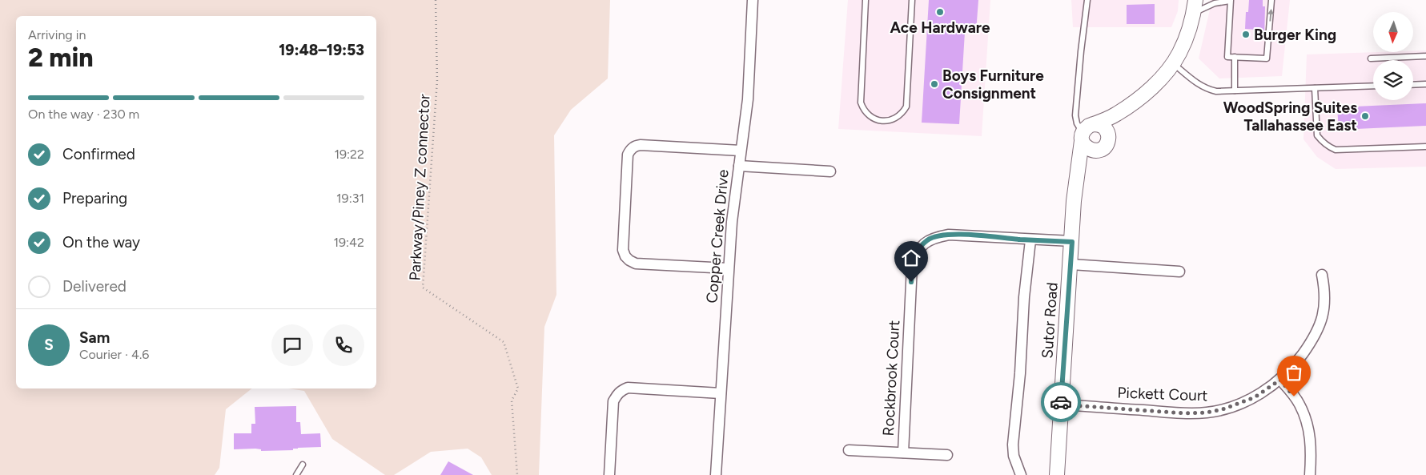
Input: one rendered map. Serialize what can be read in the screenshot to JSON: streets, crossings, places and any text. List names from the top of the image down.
{
  "streets": {
    "street": [
      "Copper Creek Drive",
      "Sutor Road",
      "Rockbrook Court",
      "Pickett Court"
    ],
    "path": ["Parkway/Piney Z connector"]
  },
  "crossings": [
    ["Sutor Road", "Rockbrook Court"],
    ["Sutor Road", "Pickett Court"]
  ],
  "places": [
    "Ace Hardware",
    "Burger King",
    "Boys Furniture Consignment",
    "WoodSpring Suites Tallahassee East"
  ],
  "north": "bottom",
  "page": {
    "heading": ["2 min", "Arriving in", "19:48–19:53"],
    "panel": ["Sam", "Courier · 4.6"],
    "bar": "On the way · 230 m",
    "list": [
      ["Confirmed", "19:22"],
      ["Preparing", "19:31"],
      ["On the way", "19:42"],
      "Delivered"
    ],
    "round": "S"
  }
}
